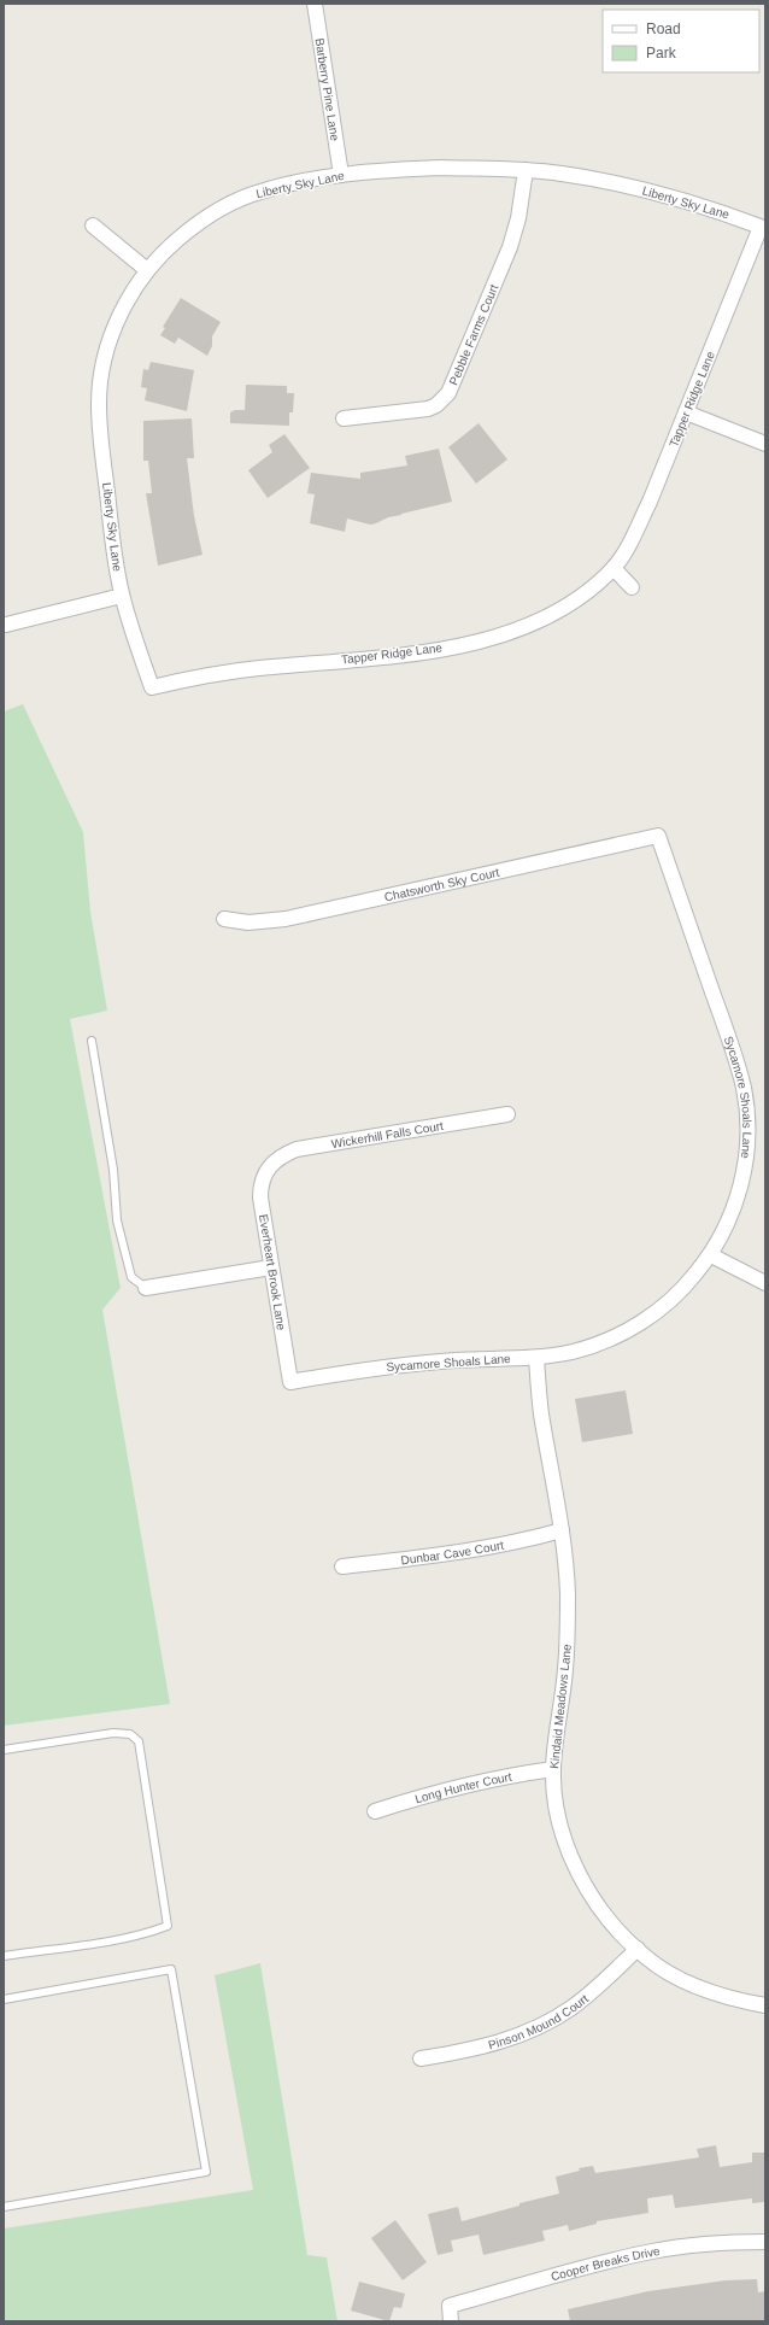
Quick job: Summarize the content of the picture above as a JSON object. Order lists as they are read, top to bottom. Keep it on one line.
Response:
{"streets":{"street":["Barberry Pine Lane","Liberty Sky Lane","Pebble Farms Court","Tapper Ridge Lane","Chatsworth Sky Court","Sycamore Shoals Lane","Wickerhill Falls Court","Everheart Brook Lane","Dunbar Cave Court","Kindaid Meadows Lane","Long Hunter Court","Pinson Mound Court","Cooper Breaks Drive"]},"crossings":[["Barberry Pine Lane","Liberty Sky Lane"],["Liberty Sky Lane","Pebble Farms Court"],["Liberty Sky Lane","Tapper Ridge Lane"],["Chatsworth Sky Court","Sycamore Shoals Lane"],["Sycamore Shoals Lane","Everheart Brook Lane"],["Sycamore Shoals Lane","Kindaid Meadows Lane"],["Wickerhill Falls Court","Everheart Brook Lane"],["Dunbar Cave Court","Kindaid Meadows Lane"],["Kindaid Meadows Lane","Long Hunter Court"],["Kindaid Meadows Lane","Pinson Mound Court"]],"legend":["Road","Park"]}
